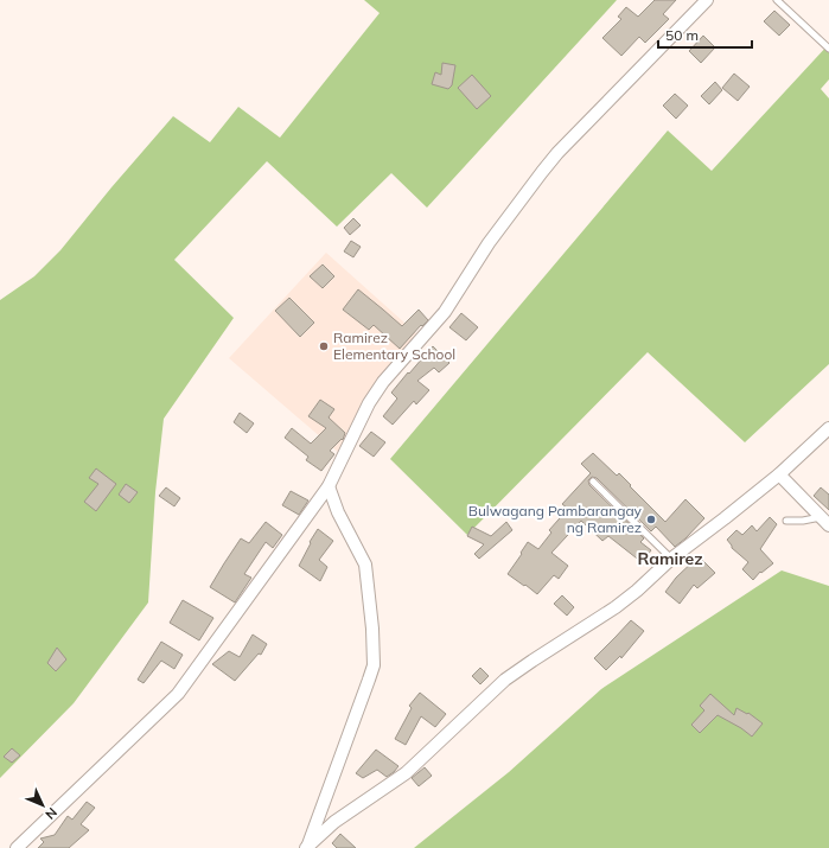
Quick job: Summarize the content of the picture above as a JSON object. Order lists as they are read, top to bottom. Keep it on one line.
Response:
{"districts":["Ramirez"],"places":["Ramirez Elementary School","Bulwagang Pambarangay ng Ramirez"],"scale_bar":"50 m","north":"bottom right"}
